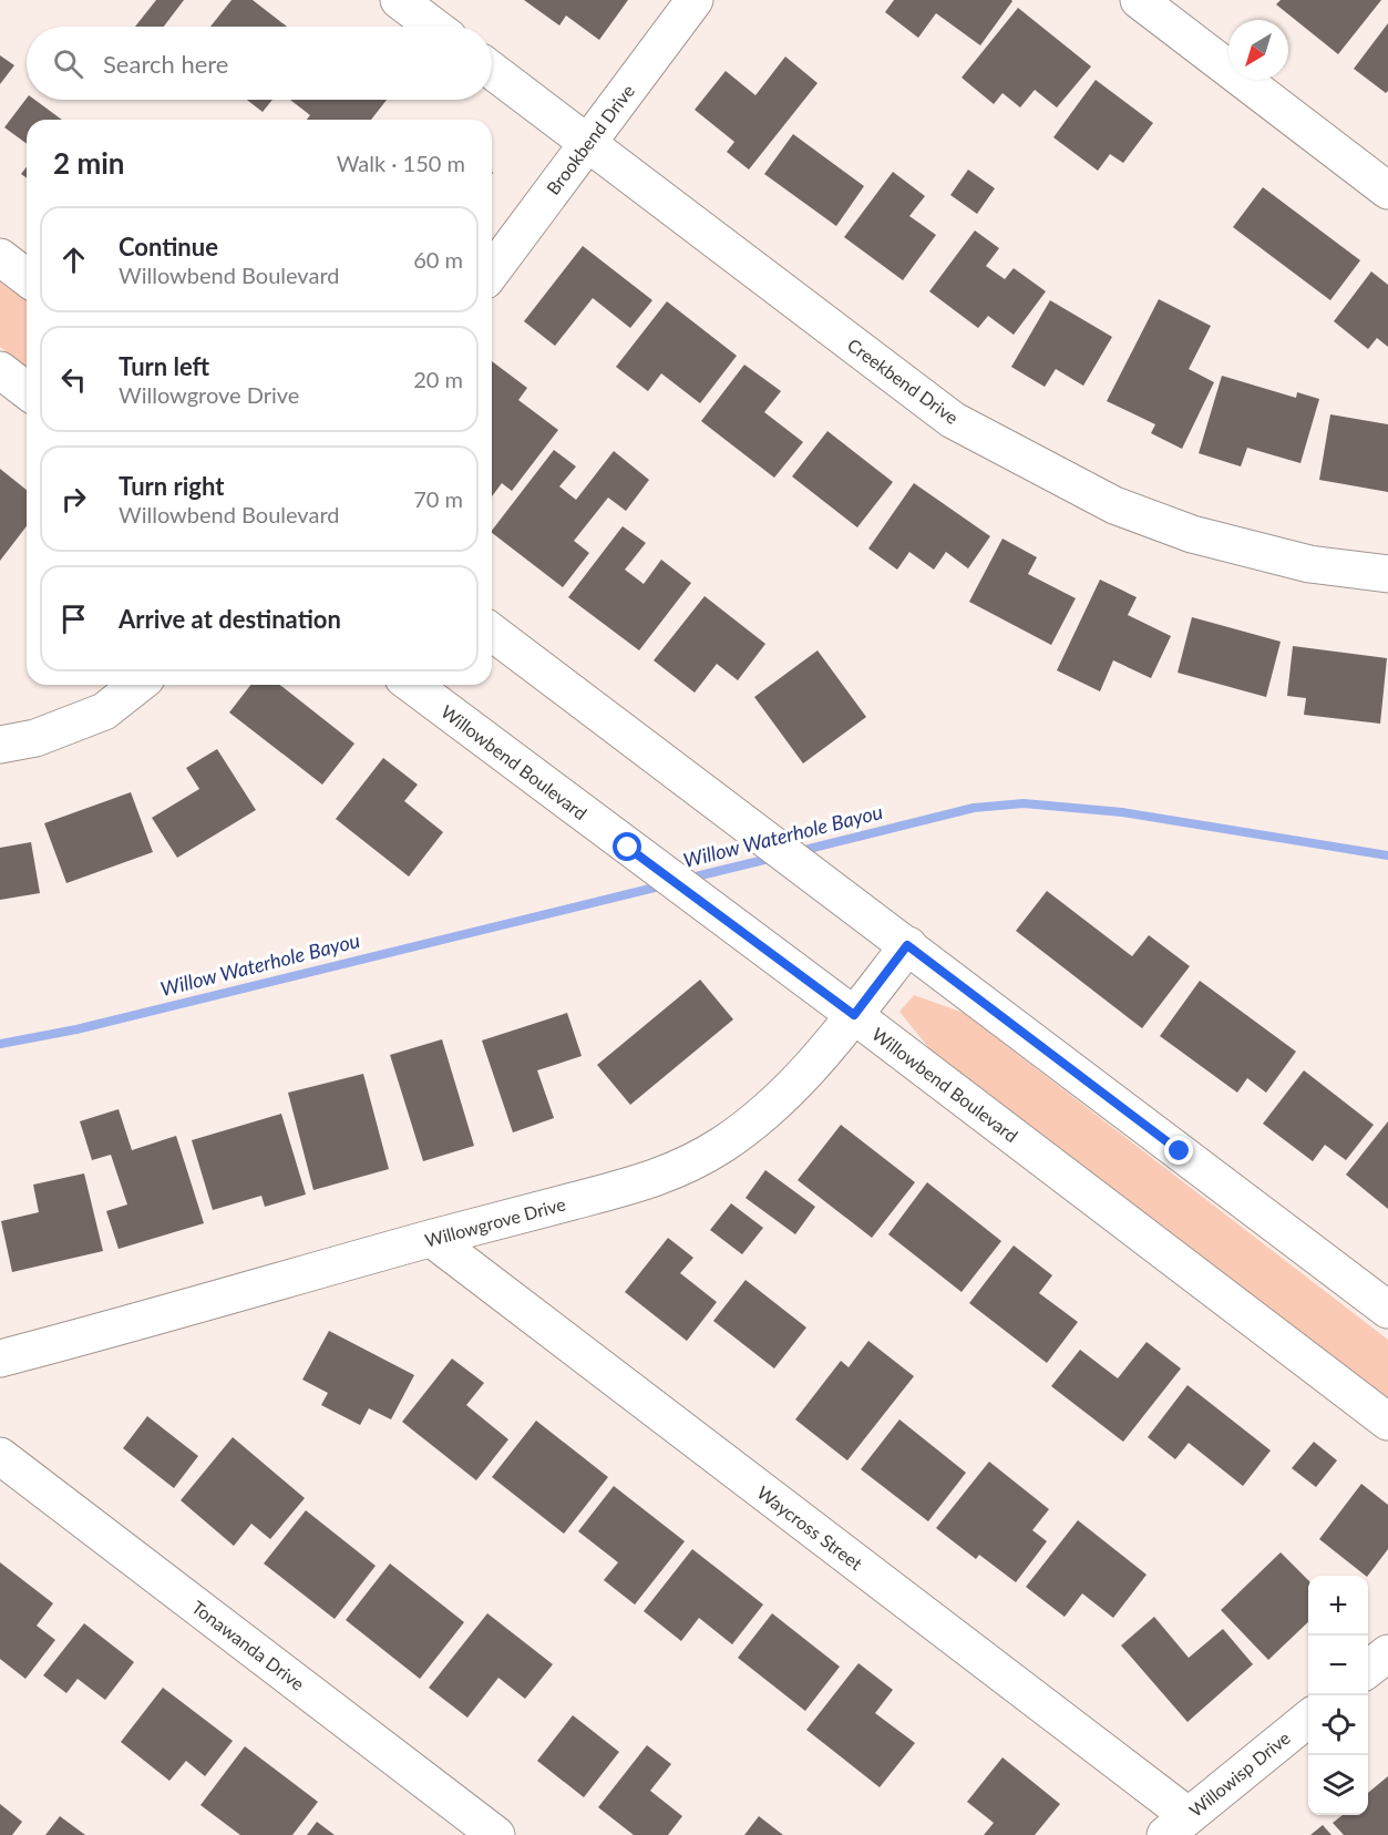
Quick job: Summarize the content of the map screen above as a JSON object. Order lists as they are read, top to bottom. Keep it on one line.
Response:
{"streets":{"street":["Brookbend Drive","Creekbend Drive","Willowbend Boulevard","Willowgrove Drive","Waycross Street","Tonawanda Drive","Willowisp Drive"]},"crossings":[["Brookbend Drive","Creekbend Drive"],["Willowbend Boulevard","Willowgrove Drive"],["Willowgrove Drive","Waycross Street"],["Waycross Street","Willowisp Drive"]],"water":["Willow Waterhole Bayou"],"north":"bottom left","page":{"search":"Search here","heading":["2 min","Walk · 150 m"],"list":[["Continue","Willowbend Boulevard","60 m"],["Turn left","Willowgrove Drive","20 m"],["Turn right","Willowbend Boulevard","70 m"],"Arrive at destination"],"map_buttons":["+","−"]}}
